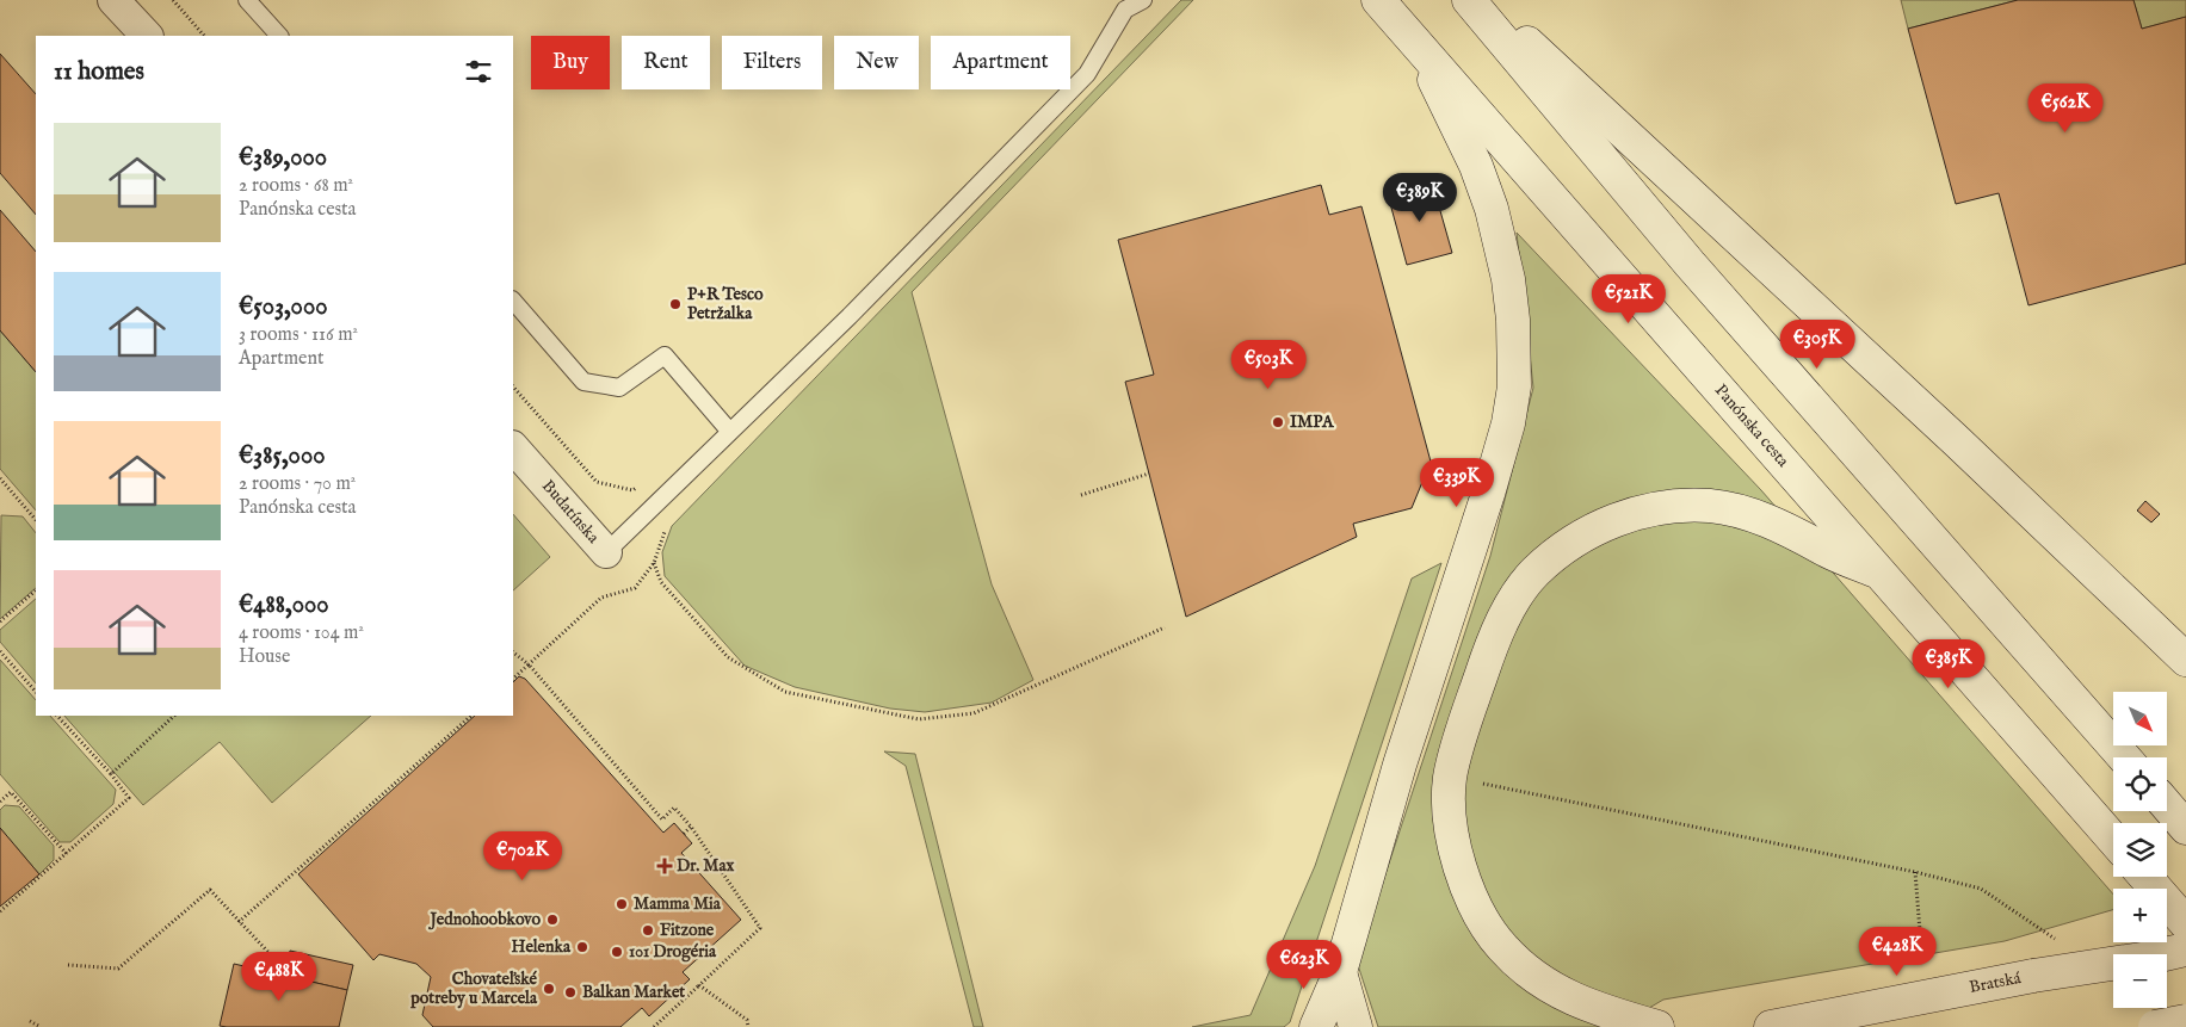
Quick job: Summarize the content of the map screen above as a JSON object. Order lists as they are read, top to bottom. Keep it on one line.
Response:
{"streets":{"main road":["Panónska cesta","Bratská"],"street":["Budatínska"]},"places":{"other":["P+R Tesco Petržalka","IMPA","Mamma Mia","Jednohoobkovo","Fitzone","Helenka","101 Drogéria","Chovateľské potreby u Marcela","Balkan Market"],"health":["Dr. Max"]},"north":"bottom right","page":{"chip":["Buy","Rent","Filters","New","Apartment"],"heading":"11 homes","price":["€562K","€389K","€521K","€305K","€503K","€339K","€385K","€702K","€428K","€623K","€488K"],"list":[{"name":"€389,000","note":"2 rooms · 68 m² · Panónska cesta"},{"name":"€503,000","note":"3 rooms · 116 m² · Apartment"},{"name":"€385,000","note":"2 rooms · 70 m² · Panónska cesta"},{"name":"€488,000","note":"4 rooms · 104 m² · House"}],"map_buttons":["+","−"]}}
